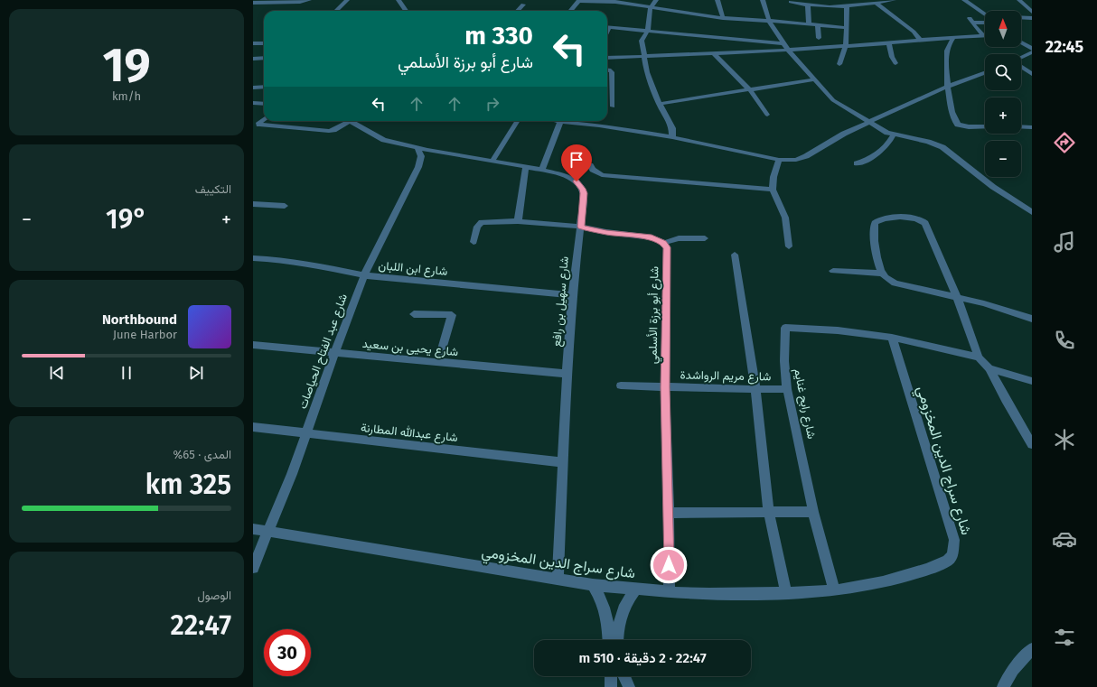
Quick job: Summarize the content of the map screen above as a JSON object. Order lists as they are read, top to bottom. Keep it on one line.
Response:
{"streets":{"street":["شارع ابن اللبان","شارع سهيل بن رافع","شارع أبو برزة الأسلمي","شارع يحيى بن سعيد","شارع عبد الفتاح الحياصات","شارع مريم الرواشدة","شارع رابح غنايم","شارع عبدالله المطارنة","شارع سراج الدين المخزومي"]},"crossings":[["شارع ابن اللبان","شارع سهيل بن رافع"],["شارع ابن اللبان","شارع عبد الفتاح الحياصات"],["شارع سهيل بن رافع","شارع يحيى بن سعيد"],["شارع سهيل بن رافع","شارع عبدالله المطارنة"],["شارع سهيل بن رافع","شارع سراج الدين المخزومي"],["شارع أبو برزة الأسلمي","شارع مريم الرواشدة"],["شارع أبو برزة الأسلمي","شارع سراج الدين المخزومي"],["شارع يحيى بن سعيد","شارع عبد الفتاح الحياصات"],["شارع عبد الفتاح الحياصات","شارع عبدالله المطارنة"],["شارع عبد الفتاح الحياصات","شارع سراج الدين المخزومي"],["شارع مريم الرواشدة","شارع رابح غنايم"],["شارع رابح غنايم","شارع سراج الدين المخزومي"]],"north":"top","page":{"tabs":"22:45","tile":[["19","km/h"],"التكييف",["المدى · 65%","325 km"],["الوصول","22:47"]],"map_buttons":["+","−"],"turn":["330 m","شارع أبو برزة الأسلمي"],"heat":["−","19°","+"],"song":["Northbound","June Harbor"],"limit":"30","trip":"22:47 · 2 دقيقة · 510 m"}}
